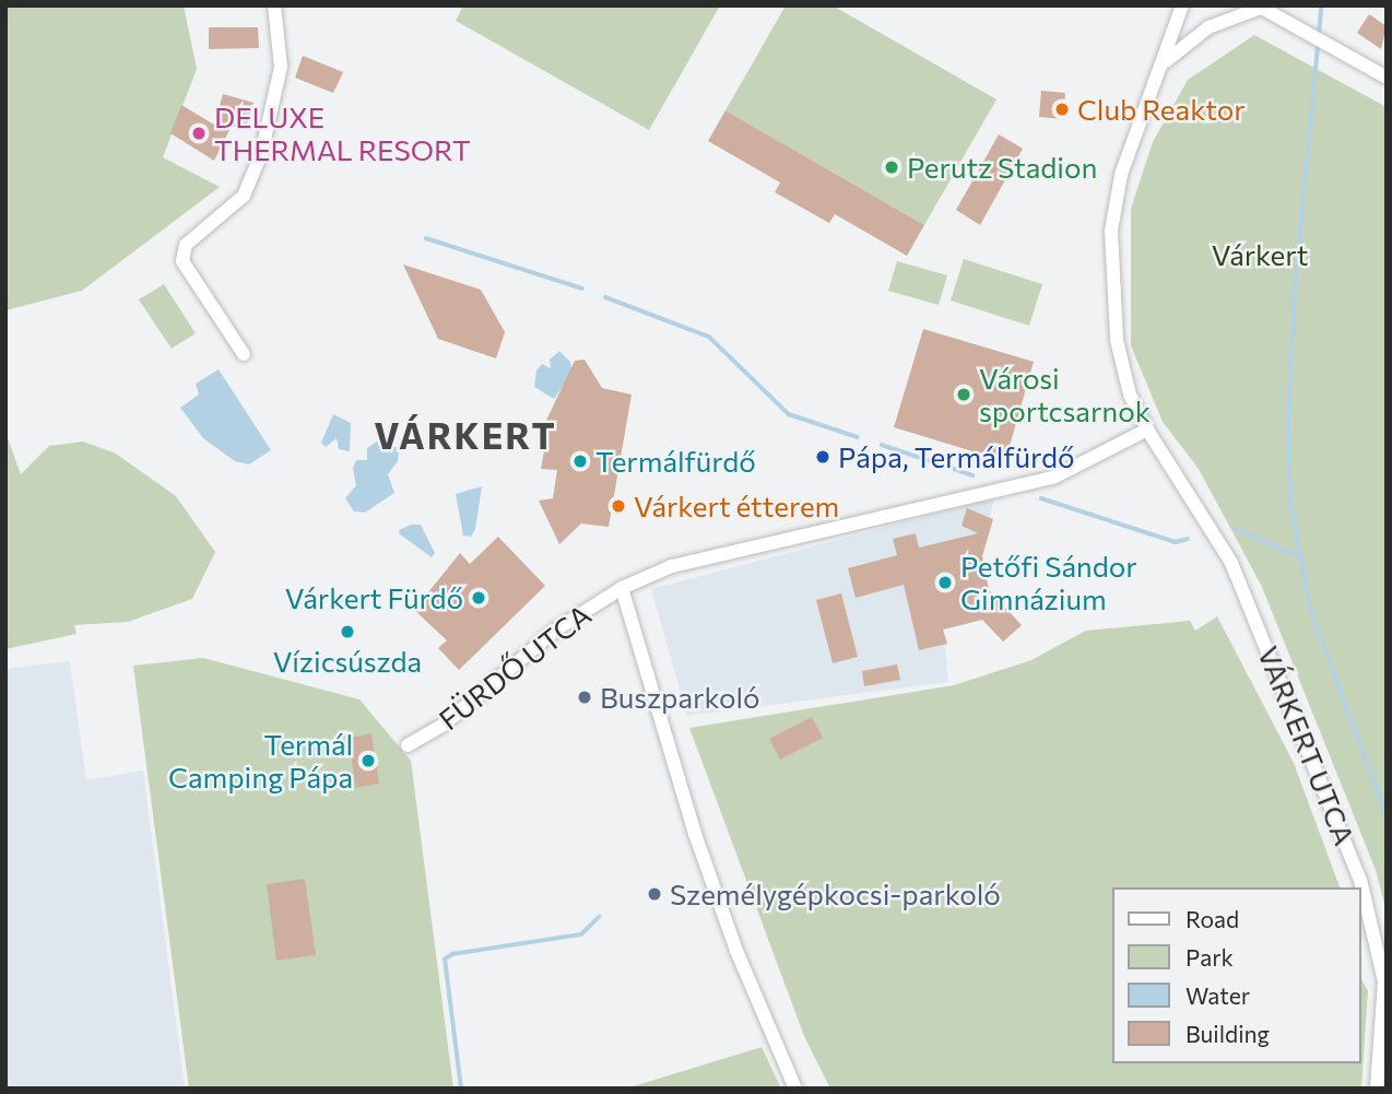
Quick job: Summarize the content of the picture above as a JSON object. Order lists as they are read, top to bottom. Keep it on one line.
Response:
{"streets":{"street":["FÜRDŐ UTCA","VÁRKERT UTCA"]},"districts":["VÁRKERT"],"parks":["Várkert"],"places":["Club Reaktor","DELUXE THERMAL RESORT","Perutz Stadion","Városi sportcsarnok","Pápa, Termálfürdő","Termálfürdő","Várkert étterem","Petőfi Sándor Gimnázium","Várkert Fürdő","Vízicsúszda","Buszparkoló","Termál Camping Pápa","Személygépkocsi-parkoló"],"legend":["Road","Park","Water","Building"]}
